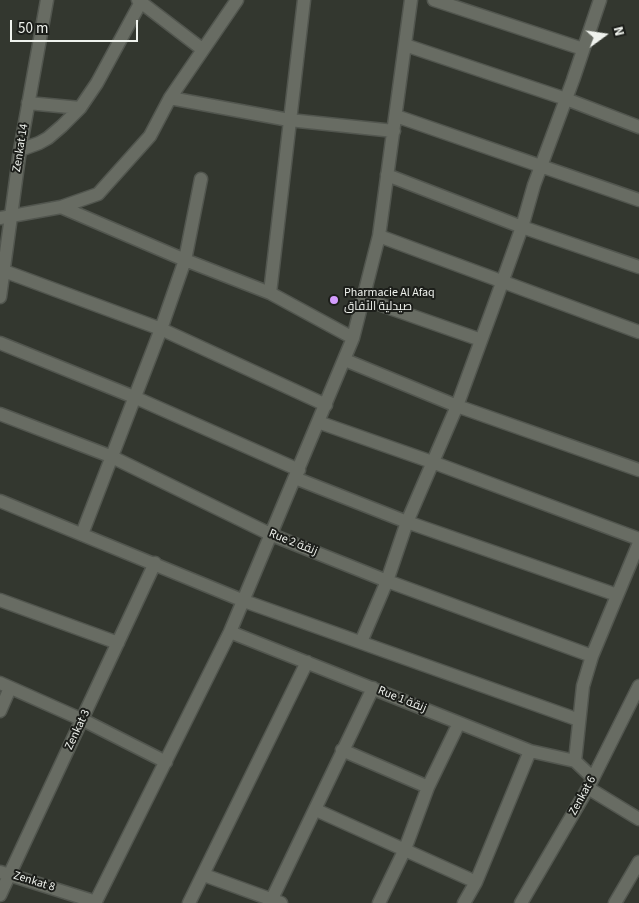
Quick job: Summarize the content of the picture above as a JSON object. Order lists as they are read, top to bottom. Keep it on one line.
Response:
{"streets":{"street":["Zenkat 14","Rue 2 زنقة","Rue 1 زنقة","Zenkat 3","Zenkat 6","Zenkat 8"]},"crossings":[["Zenkat 3","Zenkat 8"]],"places":["Pharmacie Al Afaq صيدلية الاًفاق"],"scale_bar":"50 m","north":"right"}
